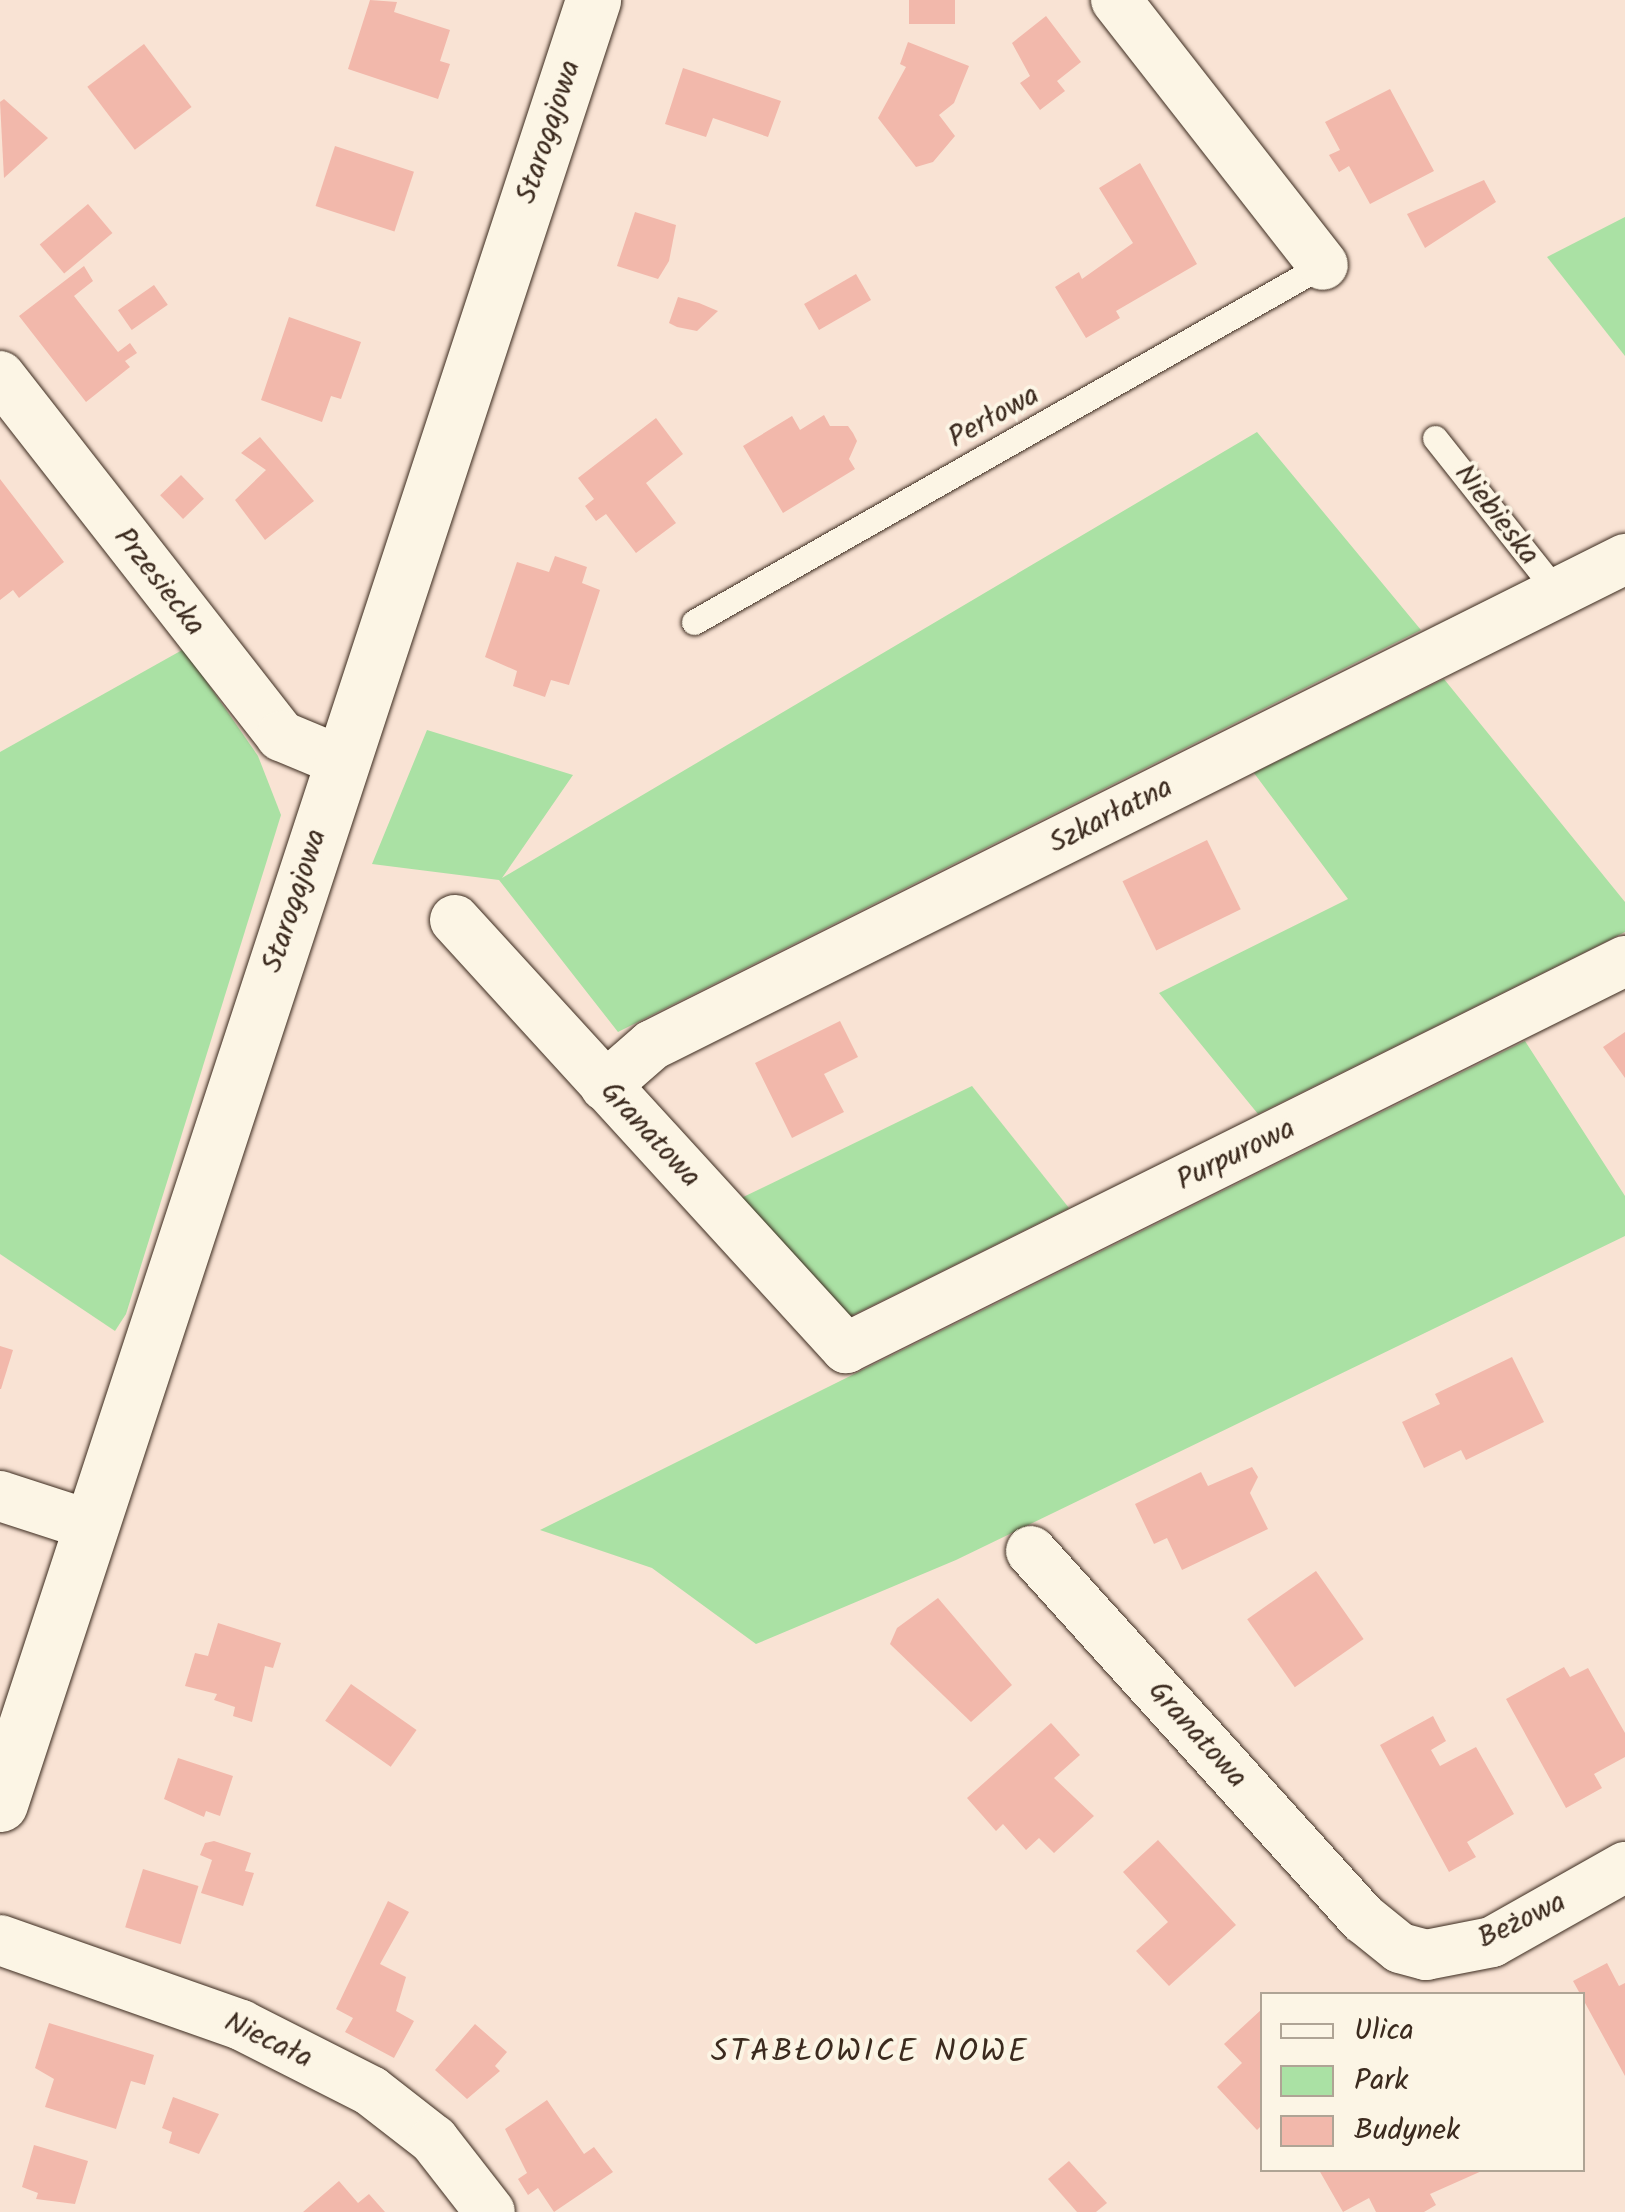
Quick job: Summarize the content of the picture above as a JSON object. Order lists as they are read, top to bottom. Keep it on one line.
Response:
{"streets":{"street":["Starogajowa","Przesiecka","Szkarłatna","Granatowa","Purpurowa","Beżowa","Niecała"],"lane":["Perłowa","Niebieska"]},"crossings":[["Starogajowa","Przesiecka"],["Niebieska","Szkarłatna"],["Szkarłatna","Granatowa"],["Granatowa","Purpurowa"],["Granatowa","Beżowa"]],"districts":["STABŁOWICE NOWE"],"legend":["Ulica","Park","Budynek"]}
